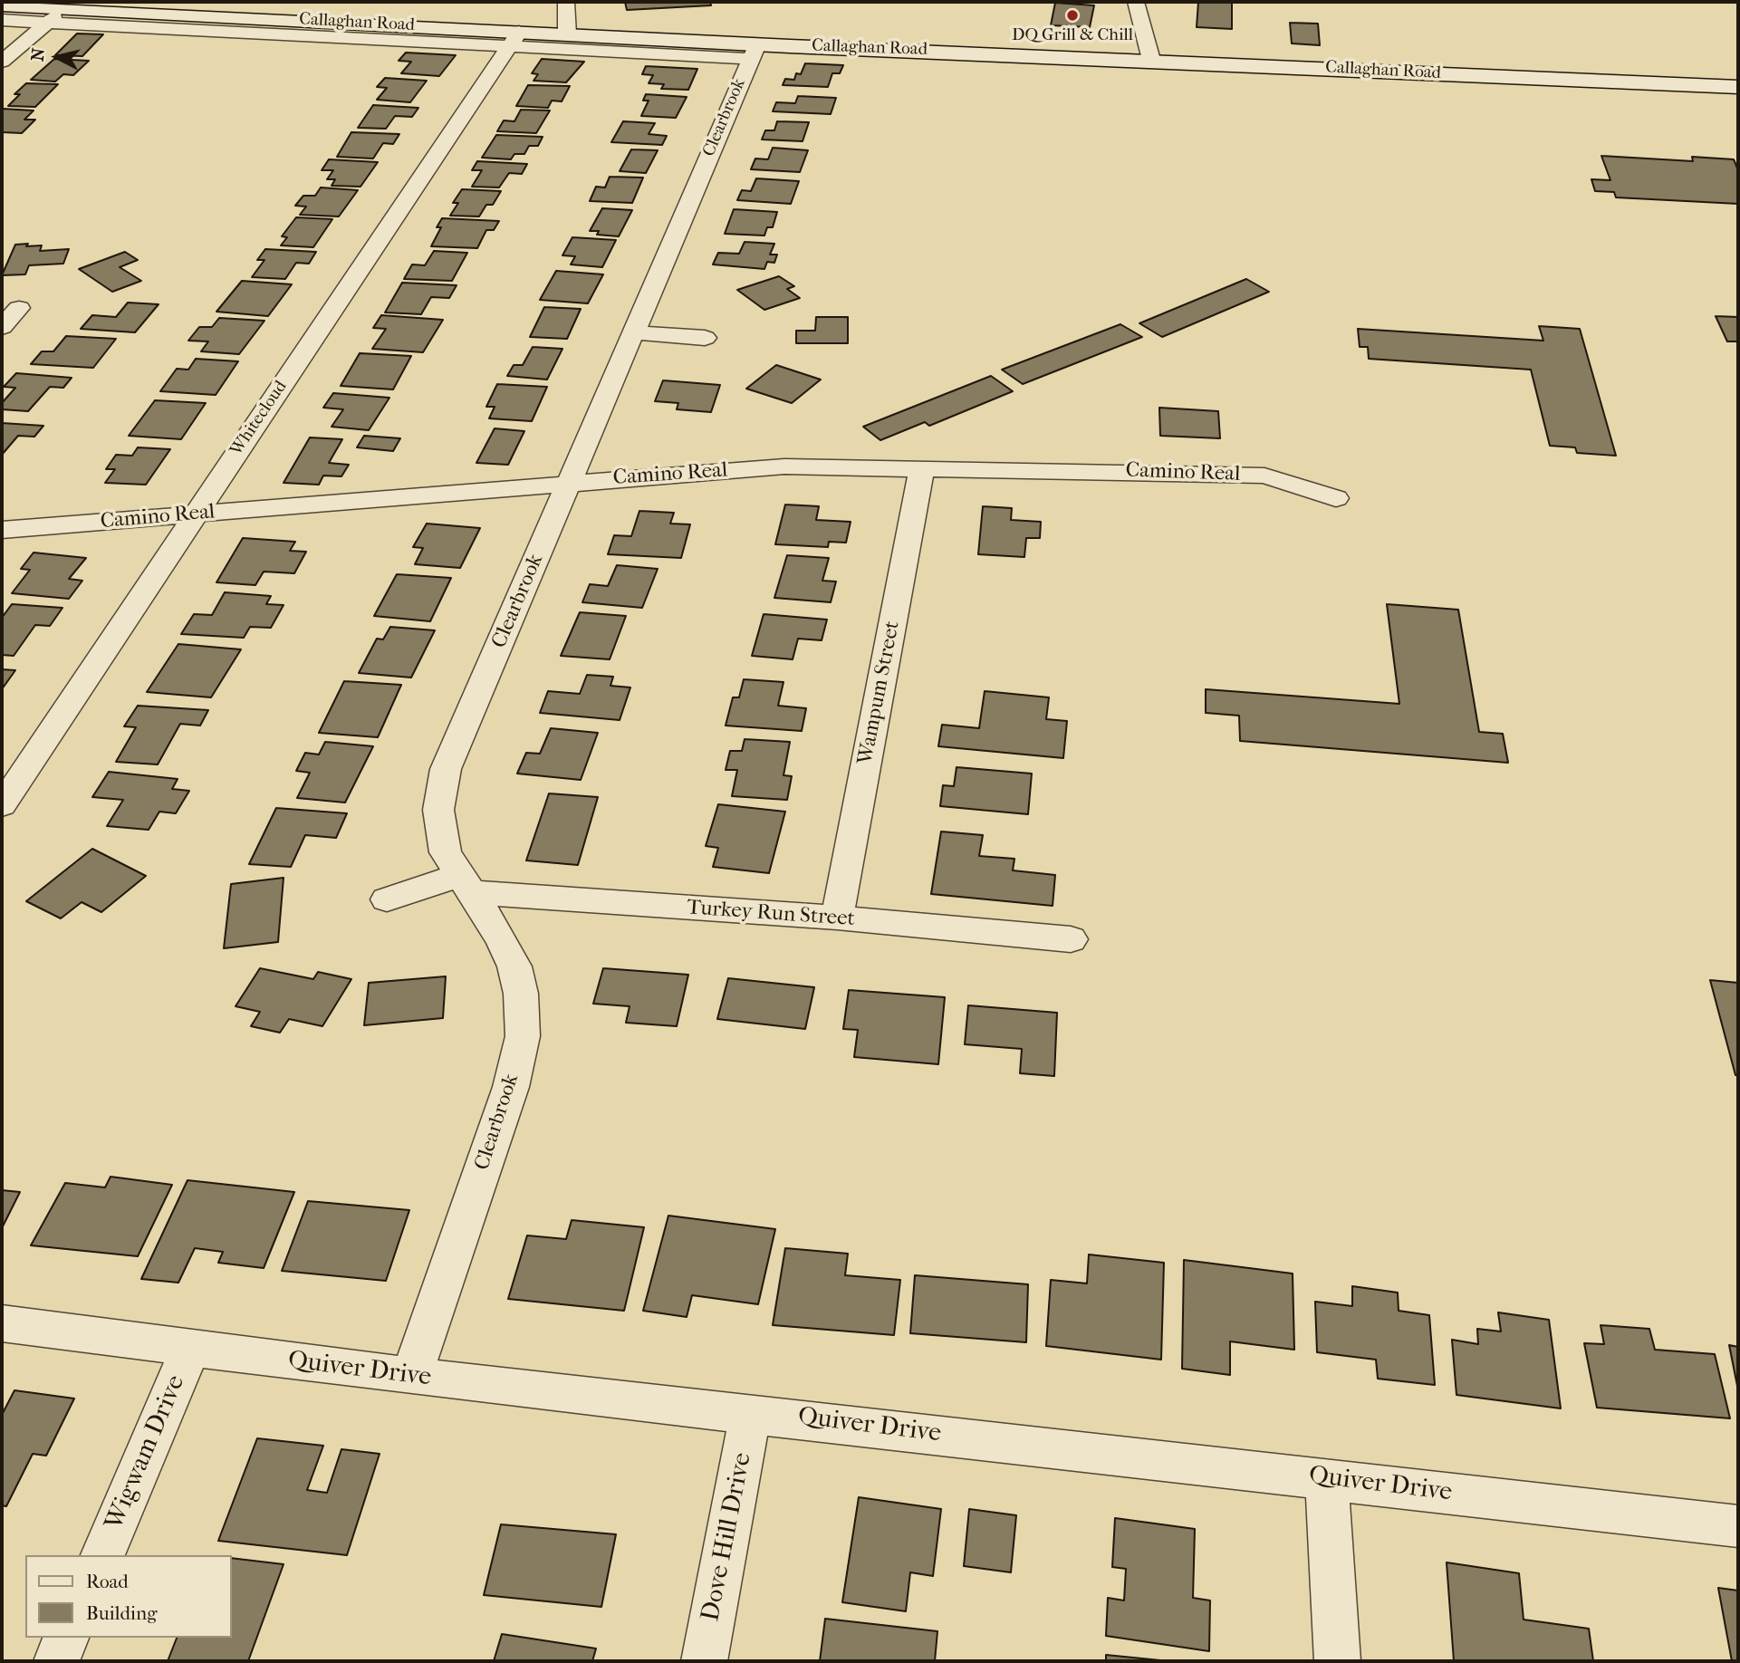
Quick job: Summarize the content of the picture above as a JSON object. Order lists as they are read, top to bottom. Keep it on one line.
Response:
{"streets":{"main road":["Callaghan Road"],"street":["Clearbrook","Whitecloud","Camino Real","Wampum Street","Turkey Run Street","Quiver Drive","Wigwam Drive","Dove Hill Drive"]},"crossings":[["Callaghan Road","Clearbrook"],["Callaghan Road","Whitecloud"],["Clearbrook","Camino Real"],["Clearbrook","Turkey Run Street"],["Clearbrook","Quiver Drive"],["Whitecloud","Camino Real"],["Camino Real","Wampum Street"],["Wampum Street","Turkey Run Street"],["Quiver Drive","Wigwam Drive"],["Quiver Drive","Dove Hill Drive"]],"places":["DQ Grill & Chill"],"legend":["Road","Building"],"north":"left"}
